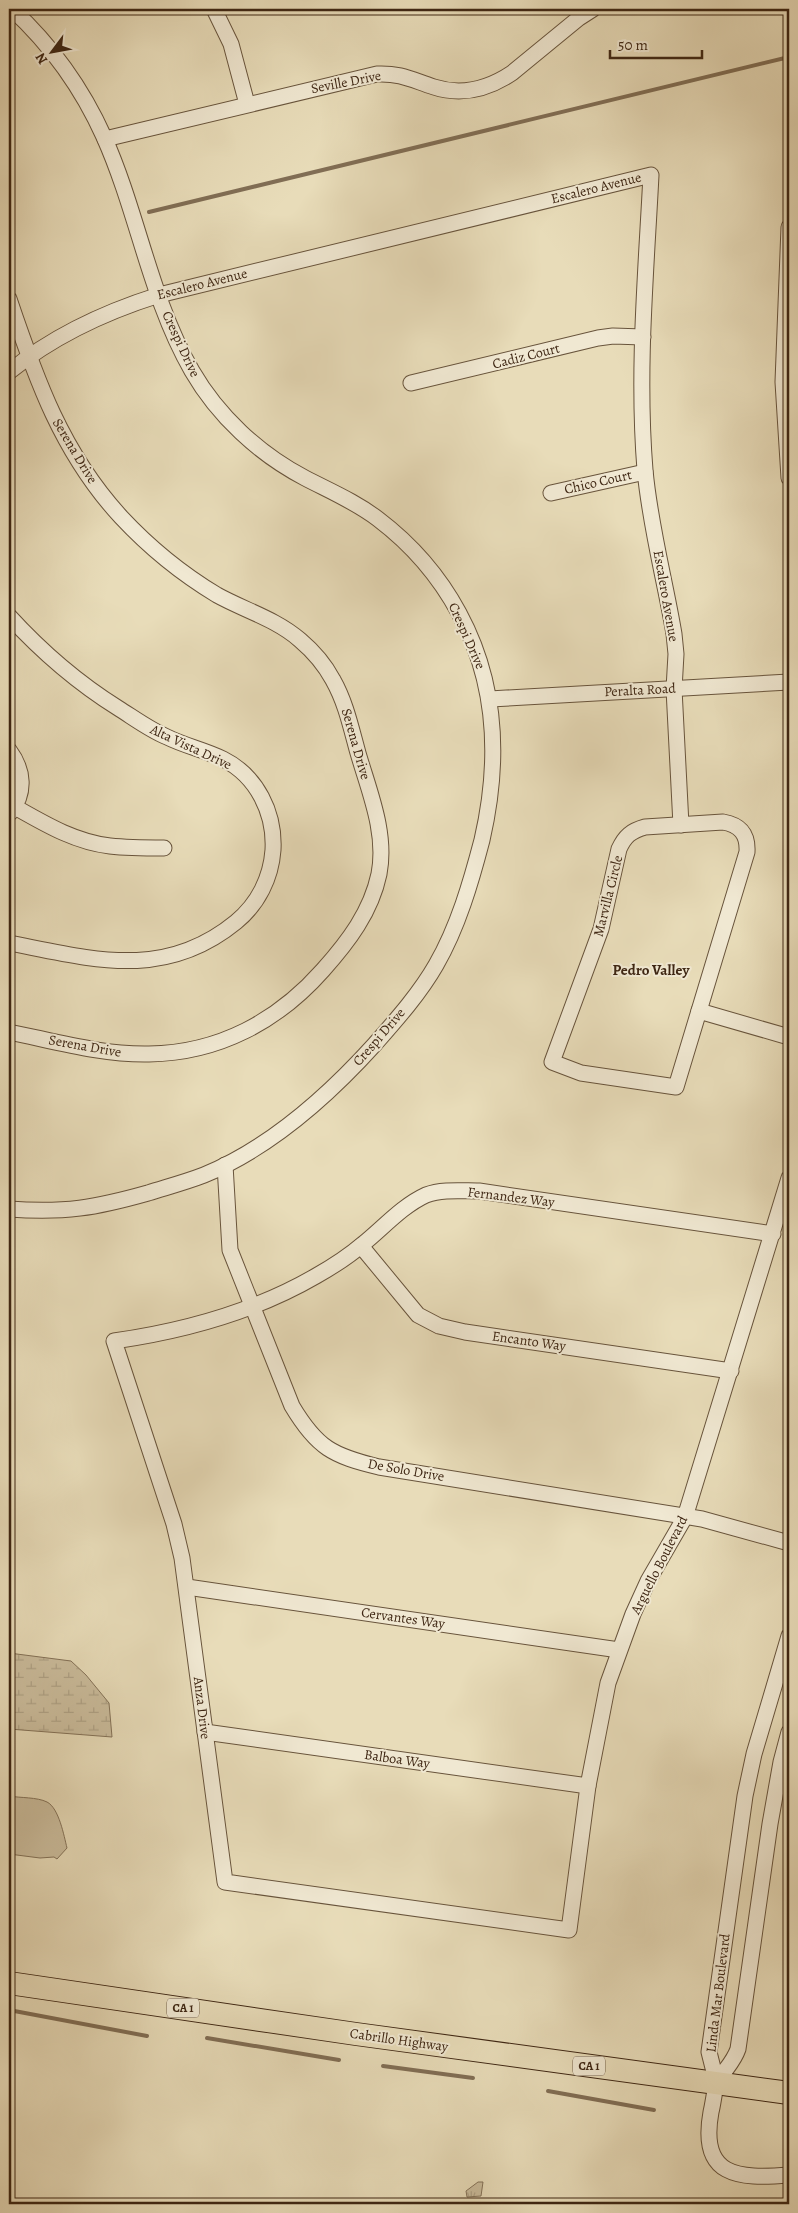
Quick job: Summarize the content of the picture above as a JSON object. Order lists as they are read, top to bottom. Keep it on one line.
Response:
{"streets":{"highway":["CA 1","Cabrillo Highway"],"street":["Seville Drive","Escalero Avenue","Crespi Drive","Cadiz Court","Serena Drive","Chico Court","Peralta Road","Alta Vista Drive","Marvilla Circle","Fernandez Way","Encanto Way","De Solo Drive","Arguello Boulevard","Cervantes Way","Anza Drive","Balboa Way","Linda Mar Boulevard"]},"crossings":[["Seville Drive","Crespi Drive"],["Escalero Avenue","Crespi Drive"],["Escalero Avenue","Cadiz Court"],["Escalero Avenue","Serena Drive"],["Escalero Avenue","Chico Court"],["Escalero Avenue","Peralta Road"],["Escalero Avenue","Marvilla Circle"],["Crespi Drive","Peralta Road"],["Crespi Drive","De Solo Drive"],["Fernandez Way","Encanto Way"],["Fernandez Way","De Solo Drive"],["Fernandez Way","Arguello Boulevard"],["Fernandez Way","Anza Drive"],["Encanto Way","Arguello Boulevard"],["De Solo Drive","Arguello Boulevard"],["De Solo Drive","Anza Drive"],["Arguello Boulevard","Cervantes Way"],["Arguello Boulevard","Anza Drive"],["Arguello Boulevard","Balboa Way"],["Cervantes Way","Anza Drive"],["Anza Drive","Balboa Way"],["Linda Mar Boulevard","Cabrillo Highway"]],"districts":["Pedro Valley"],"scale_bar":"50 m","north":"bottom left"}
